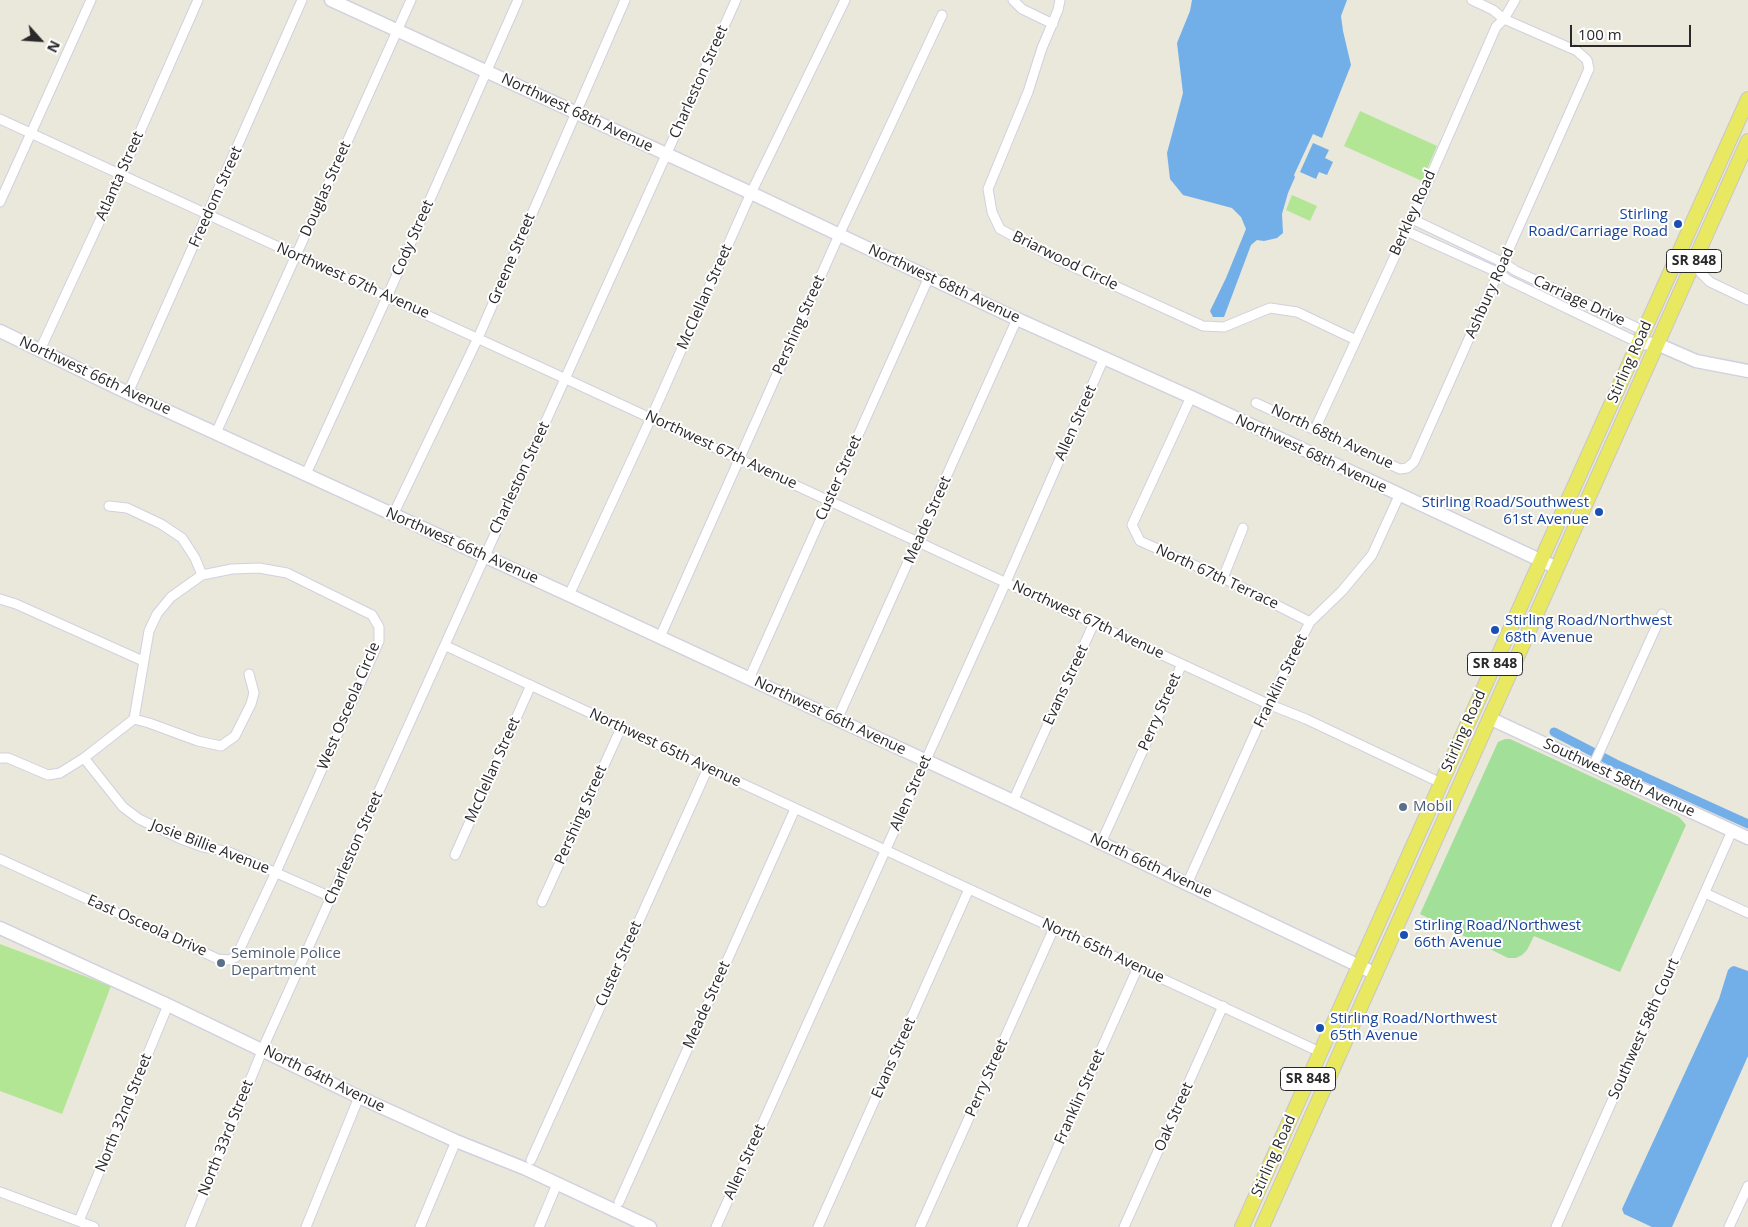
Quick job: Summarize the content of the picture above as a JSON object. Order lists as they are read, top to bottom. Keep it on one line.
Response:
{"streets":{"main road":["SR 848","Stirling Road"],"street":["Charleston Street","Northwest 68th Avenue","Atlanta Street","Douglas Street","Freedom Street","Berkley Road","Cody Street","Greene Street","Briarwood Circle","Northwest 67th Avenue","Ashbury Road","McClellan Street","Carriage Drive","Pershing Street","Northwest 66th Avenue","Allen Street","North 68th Avenue","Custer Street","Meade Street","North 67th Terrace","Franklin Street","Evans Street","West Osceola Circle","Perry Street","Northwest 65th Avenue","Southwest 58th Avenue","Josie Billie Avenue","North 66th Avenue","East Osceola Drive","North 65th Avenue","Southwest 58th Court","North 64th Avenue","North 32nd Street","Oak Street","North 33rd Street"]},"crossings":[["Charleston Street","Northwest 68th Avenue"],["Charleston Street","Northwest 67th Avenue"],["Charleston Street","Northwest 66th Avenue"],["Charleston Street","Northwest 65th Avenue"],["Charleston Street","Josie Billie Avenue"],["Charleston Street","North 64th Avenue"],["Charleston Street","North 33rd Street"],["Northwest 68th Avenue","Douglas Street"],["Northwest 68th Avenue","Cody Street"],["Northwest 68th Avenue","Greene Street"],["Northwest 68th Avenue","McClellan Street"],["Northwest 68th Avenue","Pershing Street"],["Northwest 68th Avenue","Stirling Road"],["Northwest 68th Avenue","Allen Street"],["Northwest 68th Avenue","Custer Street"],["Northwest 68th Avenue","Meade Street"],["Northwest 68th Avenue","North 67th Terrace"],["Northwest 68th Avenue","Franklin Street"],["Atlanta Street","Northwest 67th Avenue"],["Atlanta Street","Northwest 66th Avenue"],["Douglas Street","Northwest 67th Avenue"],["Douglas Street","Northwest 66th Avenue"],["Freedom Street","Northwest 67th Avenue"],["Freedom Street","Northwest 66th Avenue"],["Berkley Road","Briarwood Circle"],["Berkley Road","Ashbury Road"],["Berkley Road","Carriage Drive"],["Berkley Road","North 68th Avenue"],["Cody Street","Northwest 67th Avenue"],["Cody Street","Northwest 66th Avenue"],["Greene Street","Northwest 67th Avenue"],["Greene Street","Northwest 66th Avenue"],["Northwest 67th Avenue","McClellan Street"],["Northwest 67th Avenue","Pershing Street"],["Northwest 67th Avenue","Stirling Road"],["Northwest 67th Avenue","Allen Street"],["Northwest 67th Avenue","Custer Street"],["Northwest 67th Avenue","Meade Street"],["Northwest 67th Avenue","Franklin Street"],["Northwest 67th Avenue","Evans Street"],["Northwest 67th Avenue","Perry Street"],["Ashbury Road","Carriage Drive"],["Ashbury Road","North 68th Avenue"],["McClellan Street","Northwest 66th Avenue"],["McClellan Street","Northwest 65th Avenue"],["Carriage Drive","Stirling Road"],["Pershing Street","Northwest 66th Avenue"],["Pershing Street","Northwest 65th Avenue"],["Stirling Road","Southwest 58th Avenue"],["Stirling Road","North 66th Avenue"],["Stirling Road","North 65th Avenue"],["Northwest 66th Avenue","Allen Street"],["Northwest 66th Avenue","Custer Street"],["Northwest 66th Avenue","Meade Street"],["Northwest 66th Avenue","North 66th Avenue"],["Allen Street","Northwest 65th Avenue"],["Allen Street","North 66th Avenue"],["Allen Street","North 65th Avenue"],["Custer Street","Northwest 65th Avenue"],["Meade Street","Northwest 65th Avenue"],["North 67th Terrace","Franklin Street"],["Franklin Street","North 66th Avenue"],["Franklin Street","North 65th Avenue"],["Evans Street","North 66th Avenue"],["Evans Street","North 65th Avenue"],["West Osceola Circle","Josie Billie Avenue"],["West Osceola Circle","East Osceola Drive"],["Perry Street","North 66th Avenue"],["Perry Street","North 65th Avenue"],["Northwest 65th Avenue","North 65th Avenue"],["Southwest 58th Avenue","Southwest 58th Court"],["Josie Billie Avenue","East Osceola Drive"],["North 65th Avenue","Oak Street"],["North 64th Avenue","North 32nd Street"],["North 64th Avenue","North 33rd Street"]],"places":["Stirling Road/Carriage Road","Stirling Road/Southwest 61st Avenue","Stirling Road/Northwest 68th Avenue","Mobil","Stirling Road/Northwest 66th Avenue","Seminole Police Department","Stirling Road/Northwest 65th Avenue"],"scale_bar":"100 m","north":"bottom right"}
